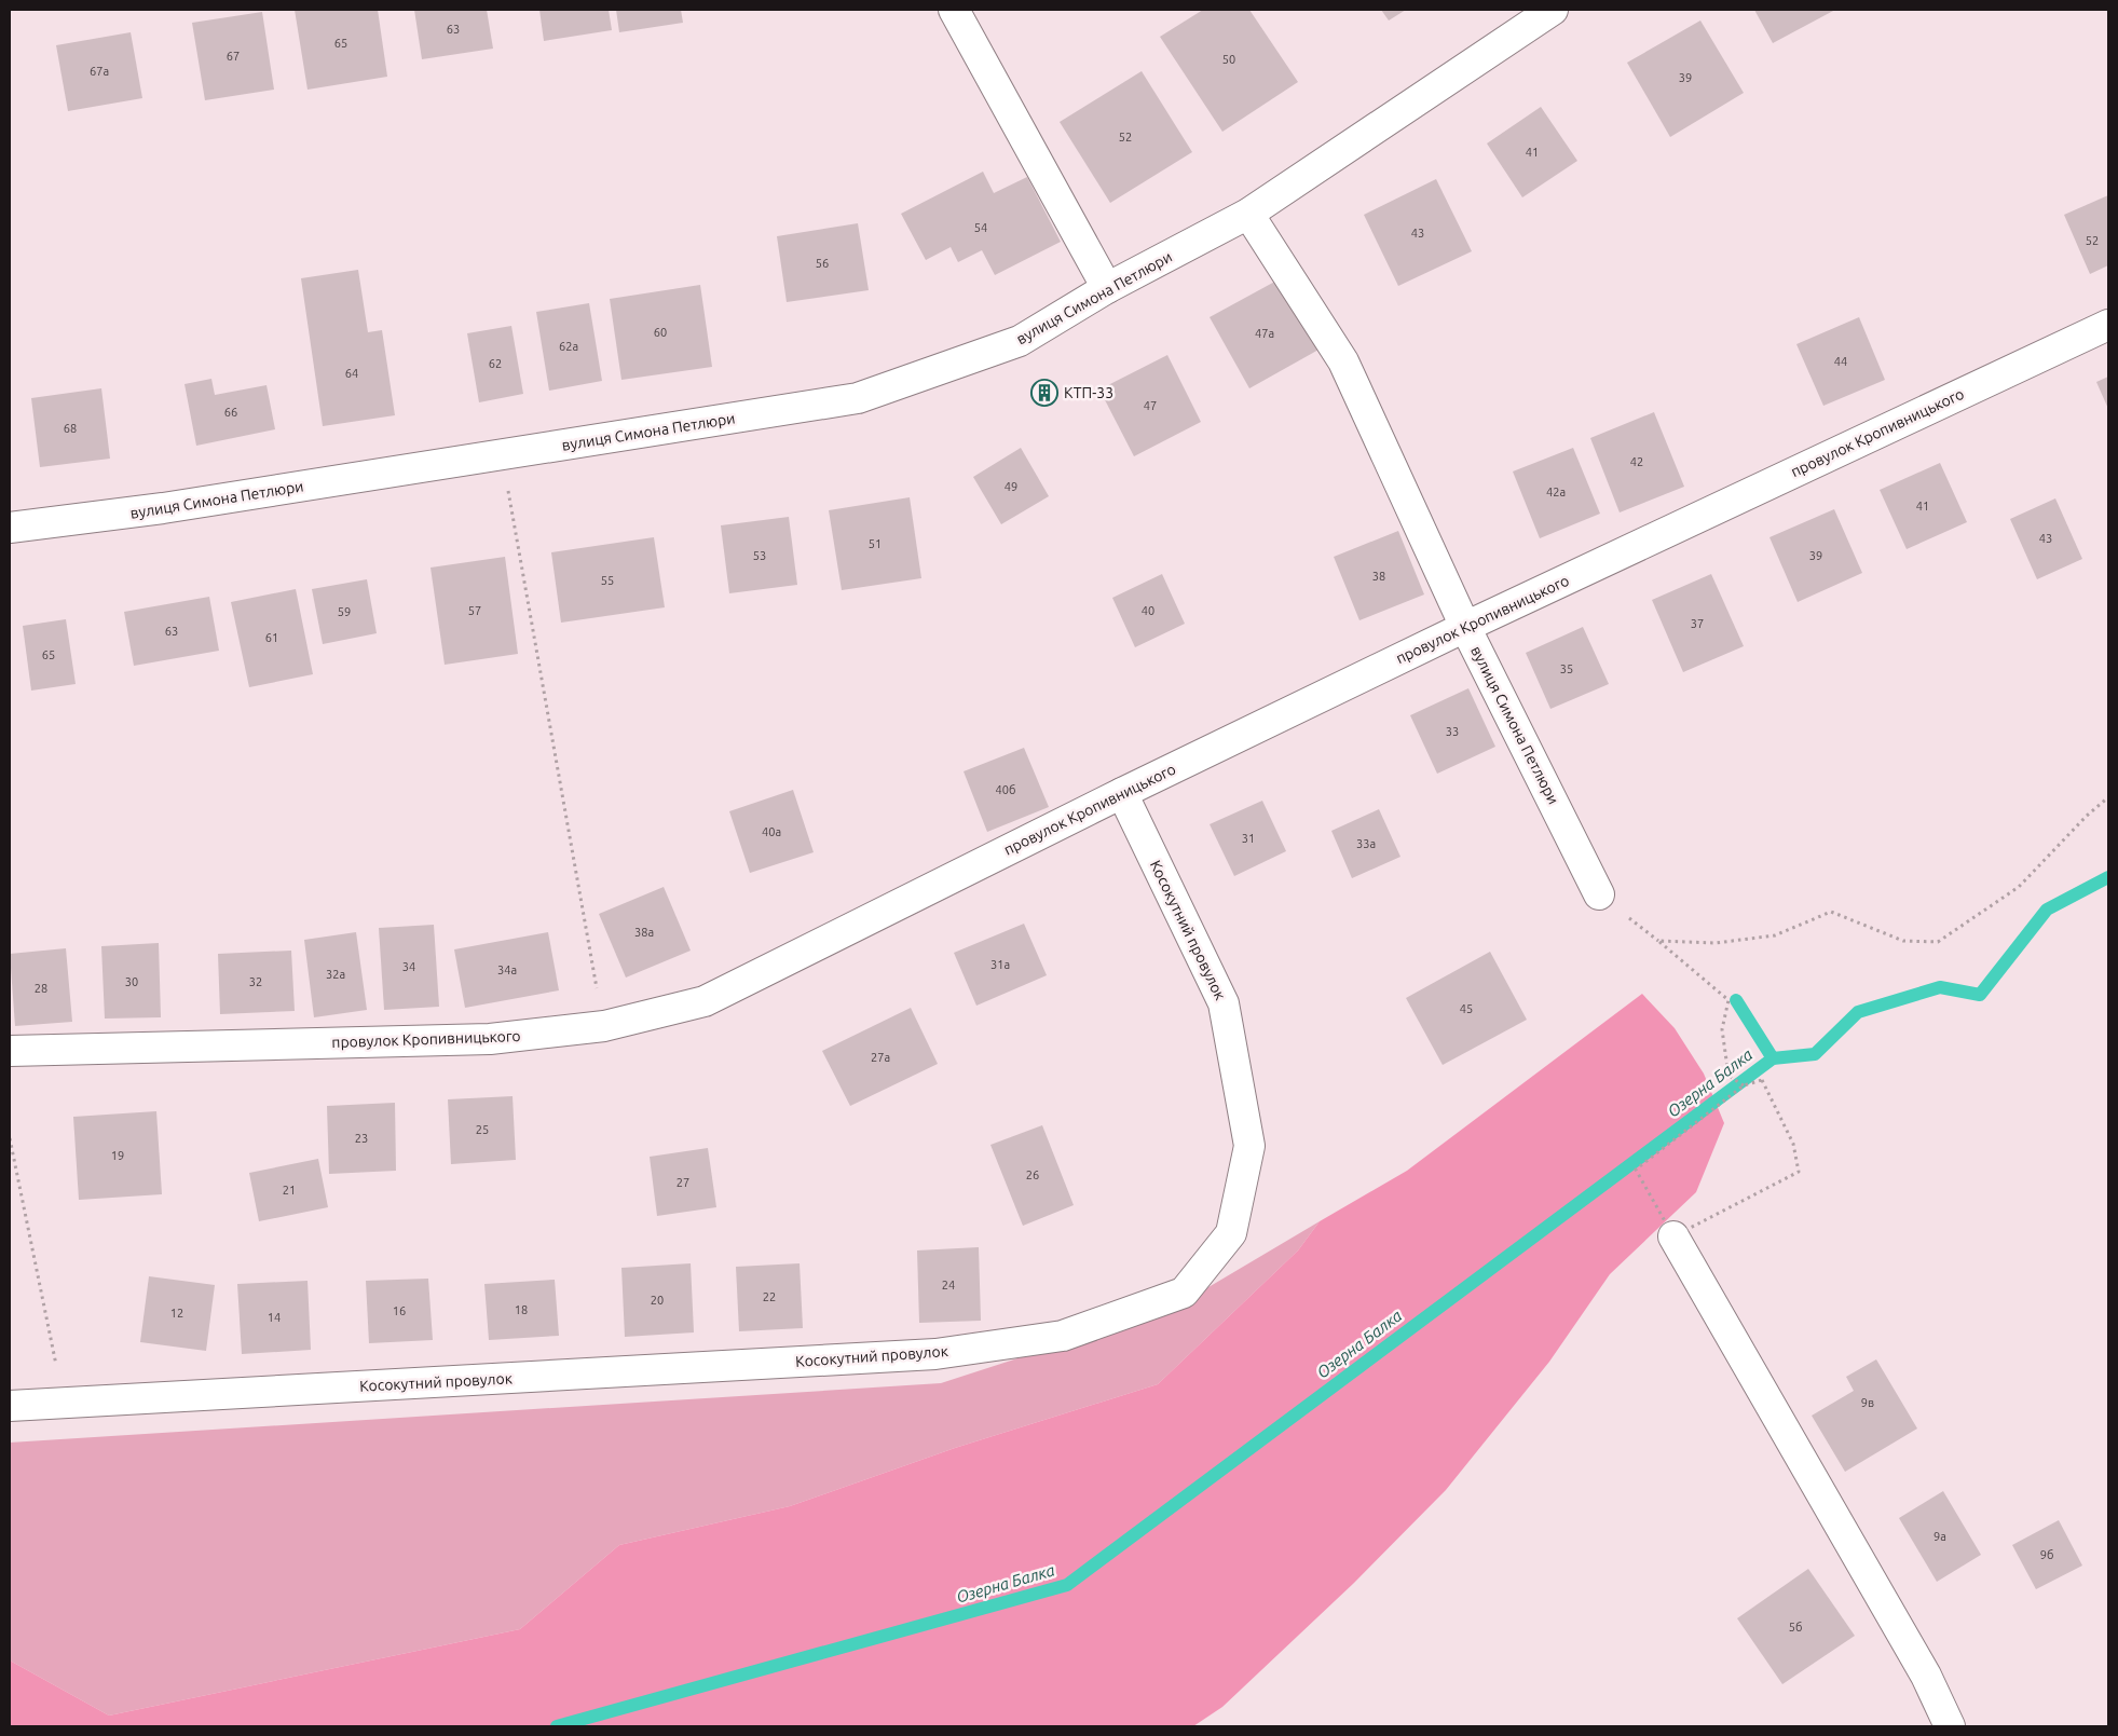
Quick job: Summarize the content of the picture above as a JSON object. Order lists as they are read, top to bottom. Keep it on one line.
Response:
{"streets":{"street":["вулиця Симона Петлюри","провулок Кропивницького","Косокутний провулок"]},"crossings":[["вулиця Симона Петлюри","провулок Кропивницького"],["провулок Кропивницького","Косокутний провулок"]],"water":["Озерна Балка"],"places":{"building":["КТП-33"]},"house_numbers":["63","65","67","50","67а","39","52","41","54","43","52","56","60","47а","62а","44","62","64","47","66","68","42","49","42а","41","43","51","53","39","38","55","57","40","59","37","63","61","65","35","33","40б","40а","31","33а","38а","31а","34","34а","32а","30","32","28","45","27а","25","23","19","26","27","21","24","22","20","18","16","12","14","9в","9а","9б","5б"]}
